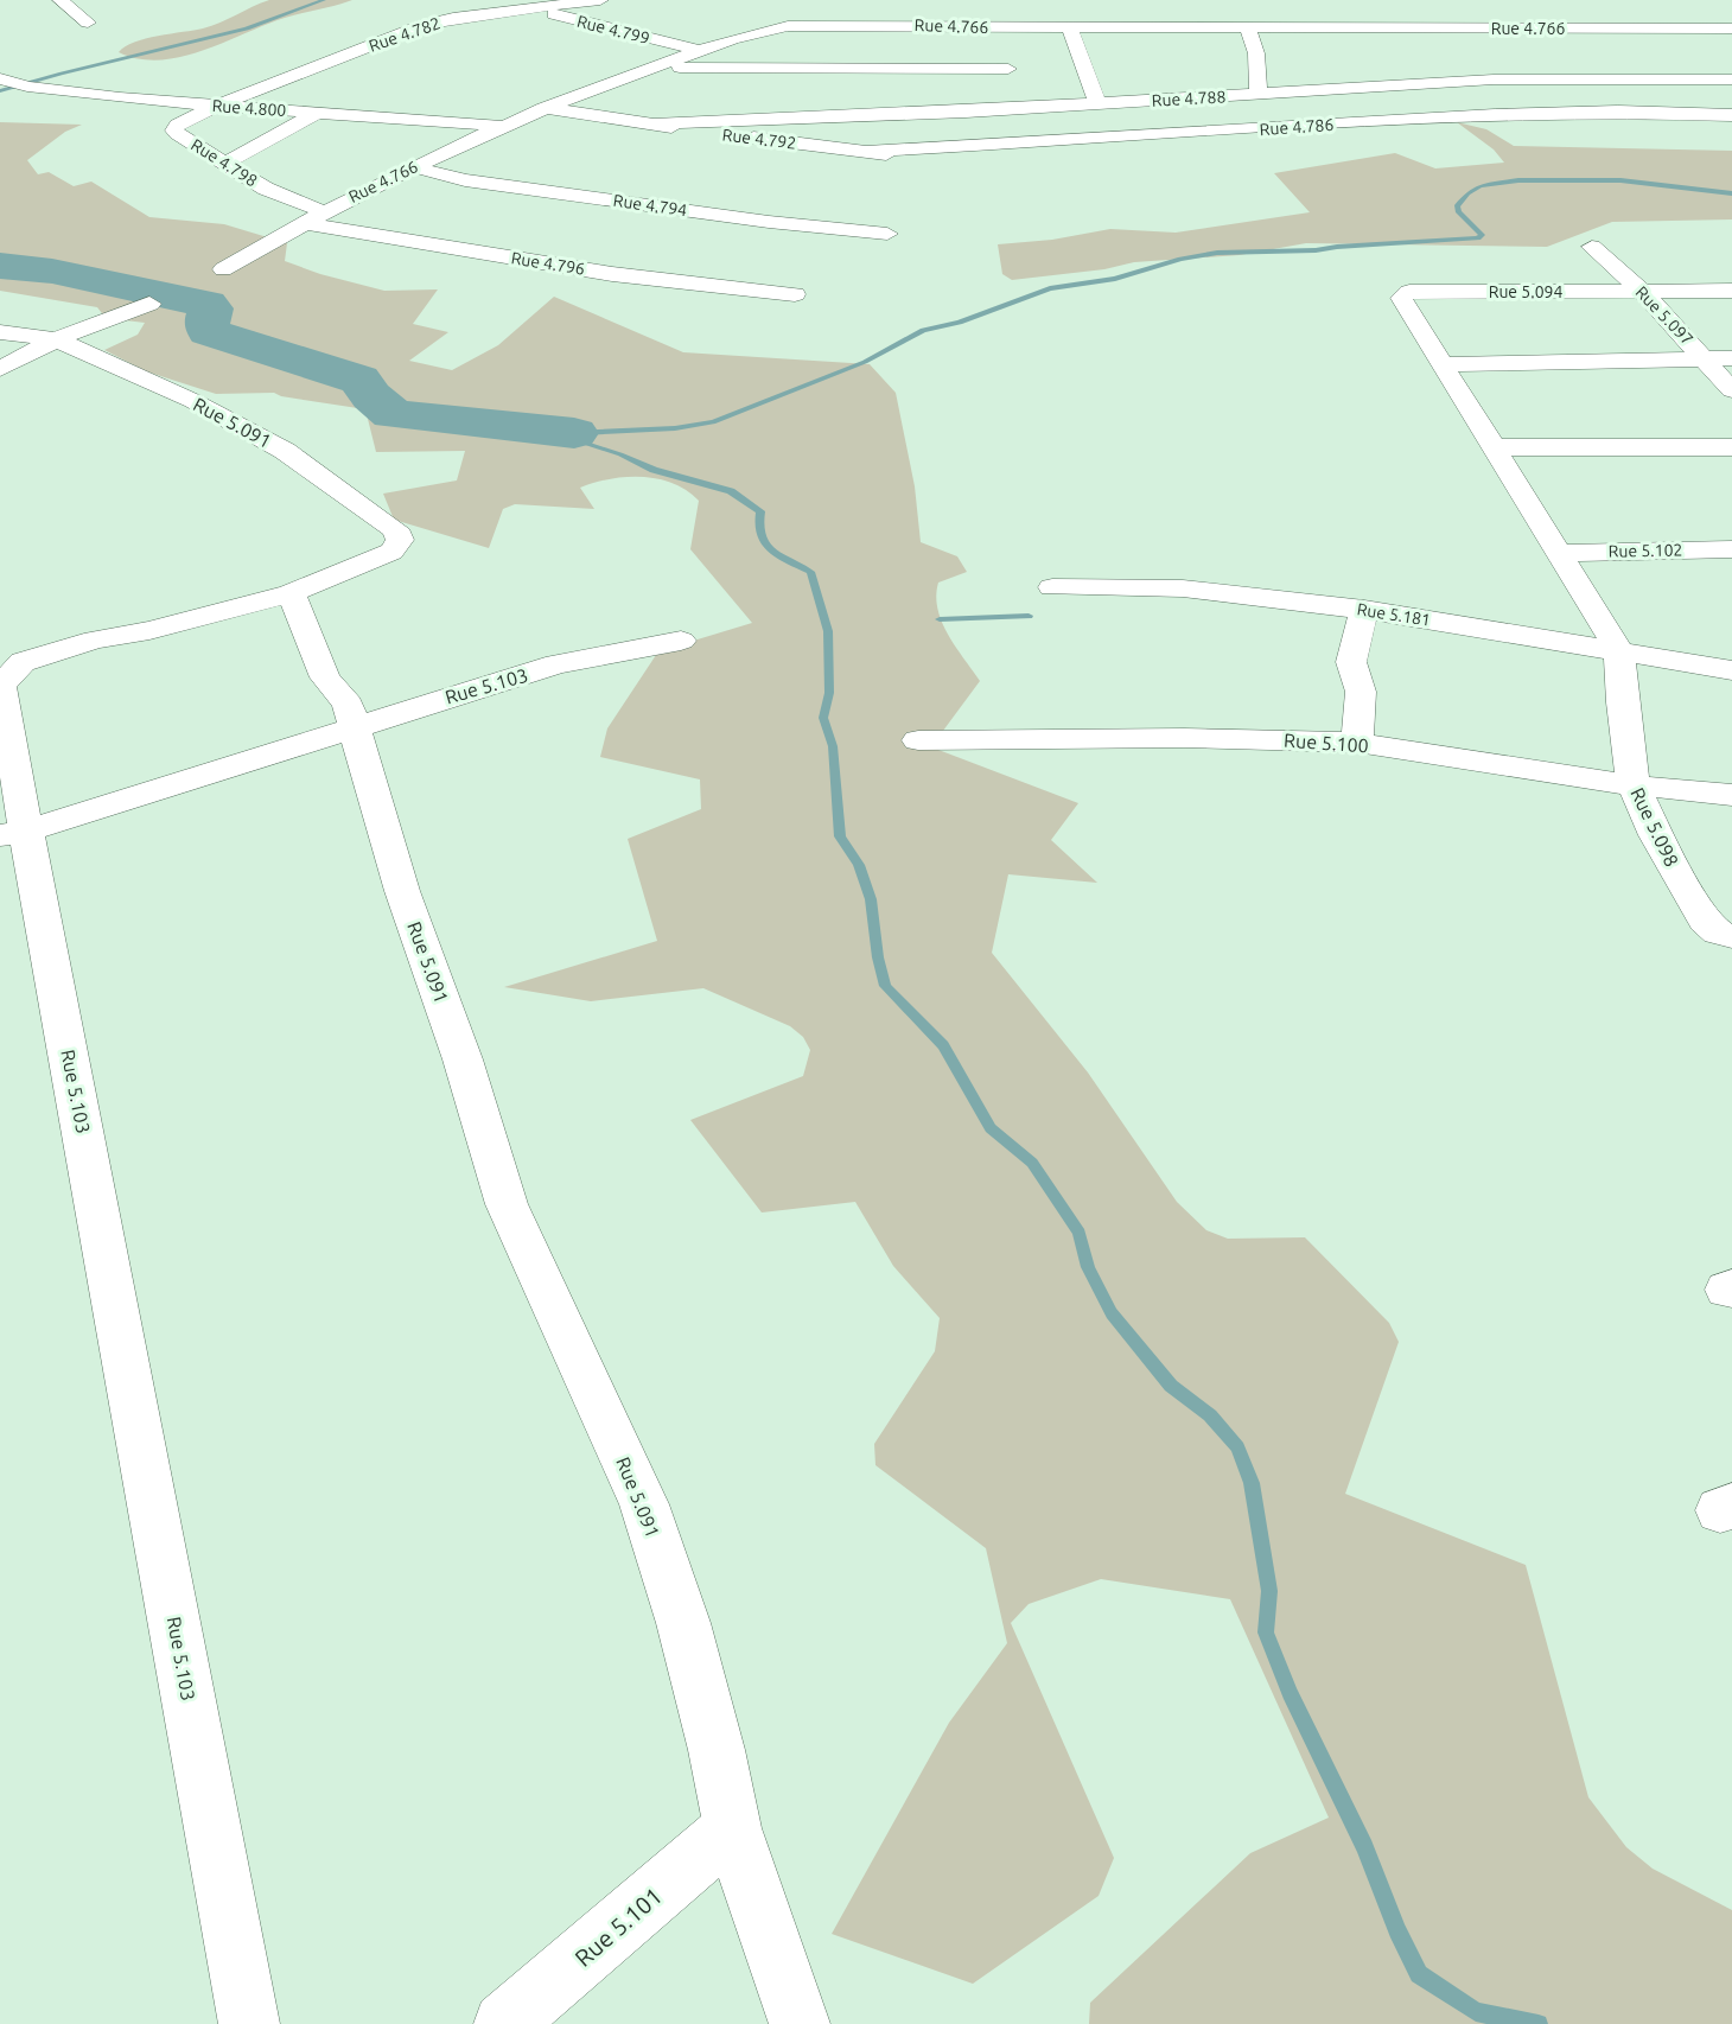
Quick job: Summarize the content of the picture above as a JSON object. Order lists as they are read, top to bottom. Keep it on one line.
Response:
{"streets":{"street":["Rue 4.766","Rue 4.799","Rue 4.782","Rue 4.788","Rue 4.800","Rue 4.786","Rue 4.792","Rue 4.798","Rue 4.794","Rue 4.796","Rue 5.094","Rue 5.097","Rue 5.091","Rue 5.102","Rue 5.181","Rue 5.103","Rue 5.100","Rue 5.098","Rue 5.101"]},"crossings":[["Rue 4.766","Rue 4.799"],["Rue 4.766","Rue 4.800"],["Rue 4.766","Rue 4.792"],["Rue 4.766","Rue 4.798"],["Rue 4.766","Rue 4.794"],["Rue 4.766","Rue 4.796"],["Rue 4.799","Rue 4.782"],["Rue 4.782","Rue 4.800"],["Rue 4.782","Rue 4.798"],["Rue 4.788","Rue 4.792"],["Rue 4.800","Rue 4.798"],["Rue 4.786","Rue 4.792"],["Rue 5.094","Rue 5.097"],["Rue 5.091","Rue 5.103"],["Rue 5.091","Rue 5.101"],["Rue 5.181","Rue 5.098"],["Rue 5.100","Rue 5.098"]]}
